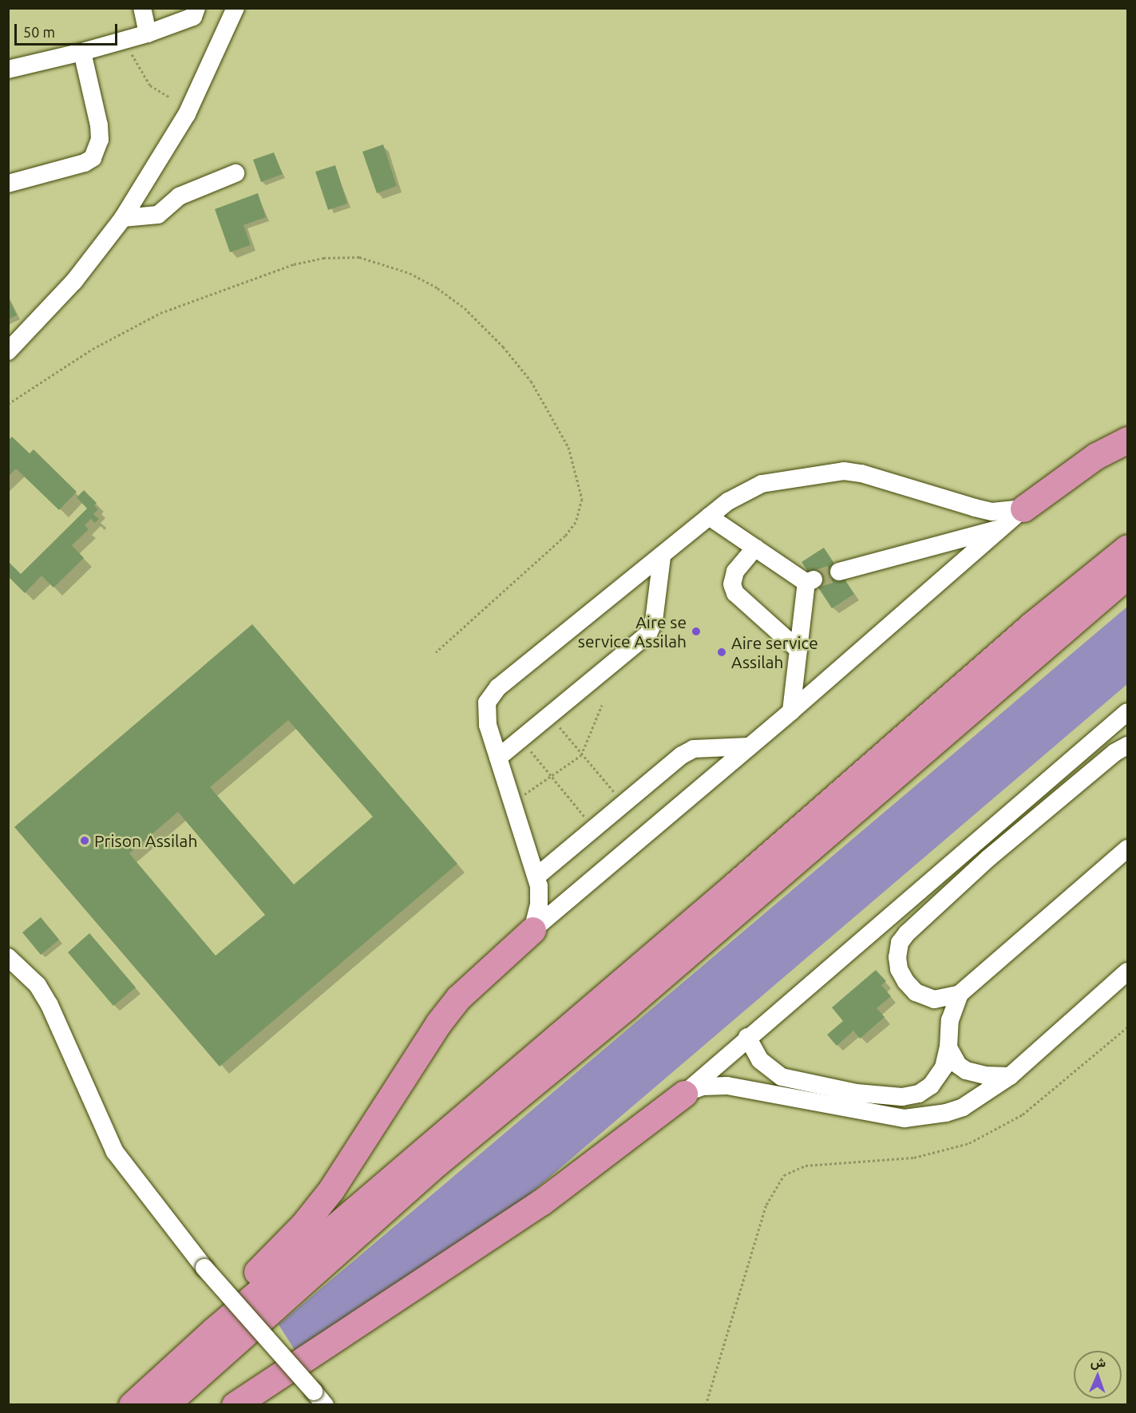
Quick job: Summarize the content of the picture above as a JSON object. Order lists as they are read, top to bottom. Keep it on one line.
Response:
{"places":["Aire se service Assilah","Aire service Assilah","Prison Assilah"],"scale_bar":"50 m","north":"top"}
